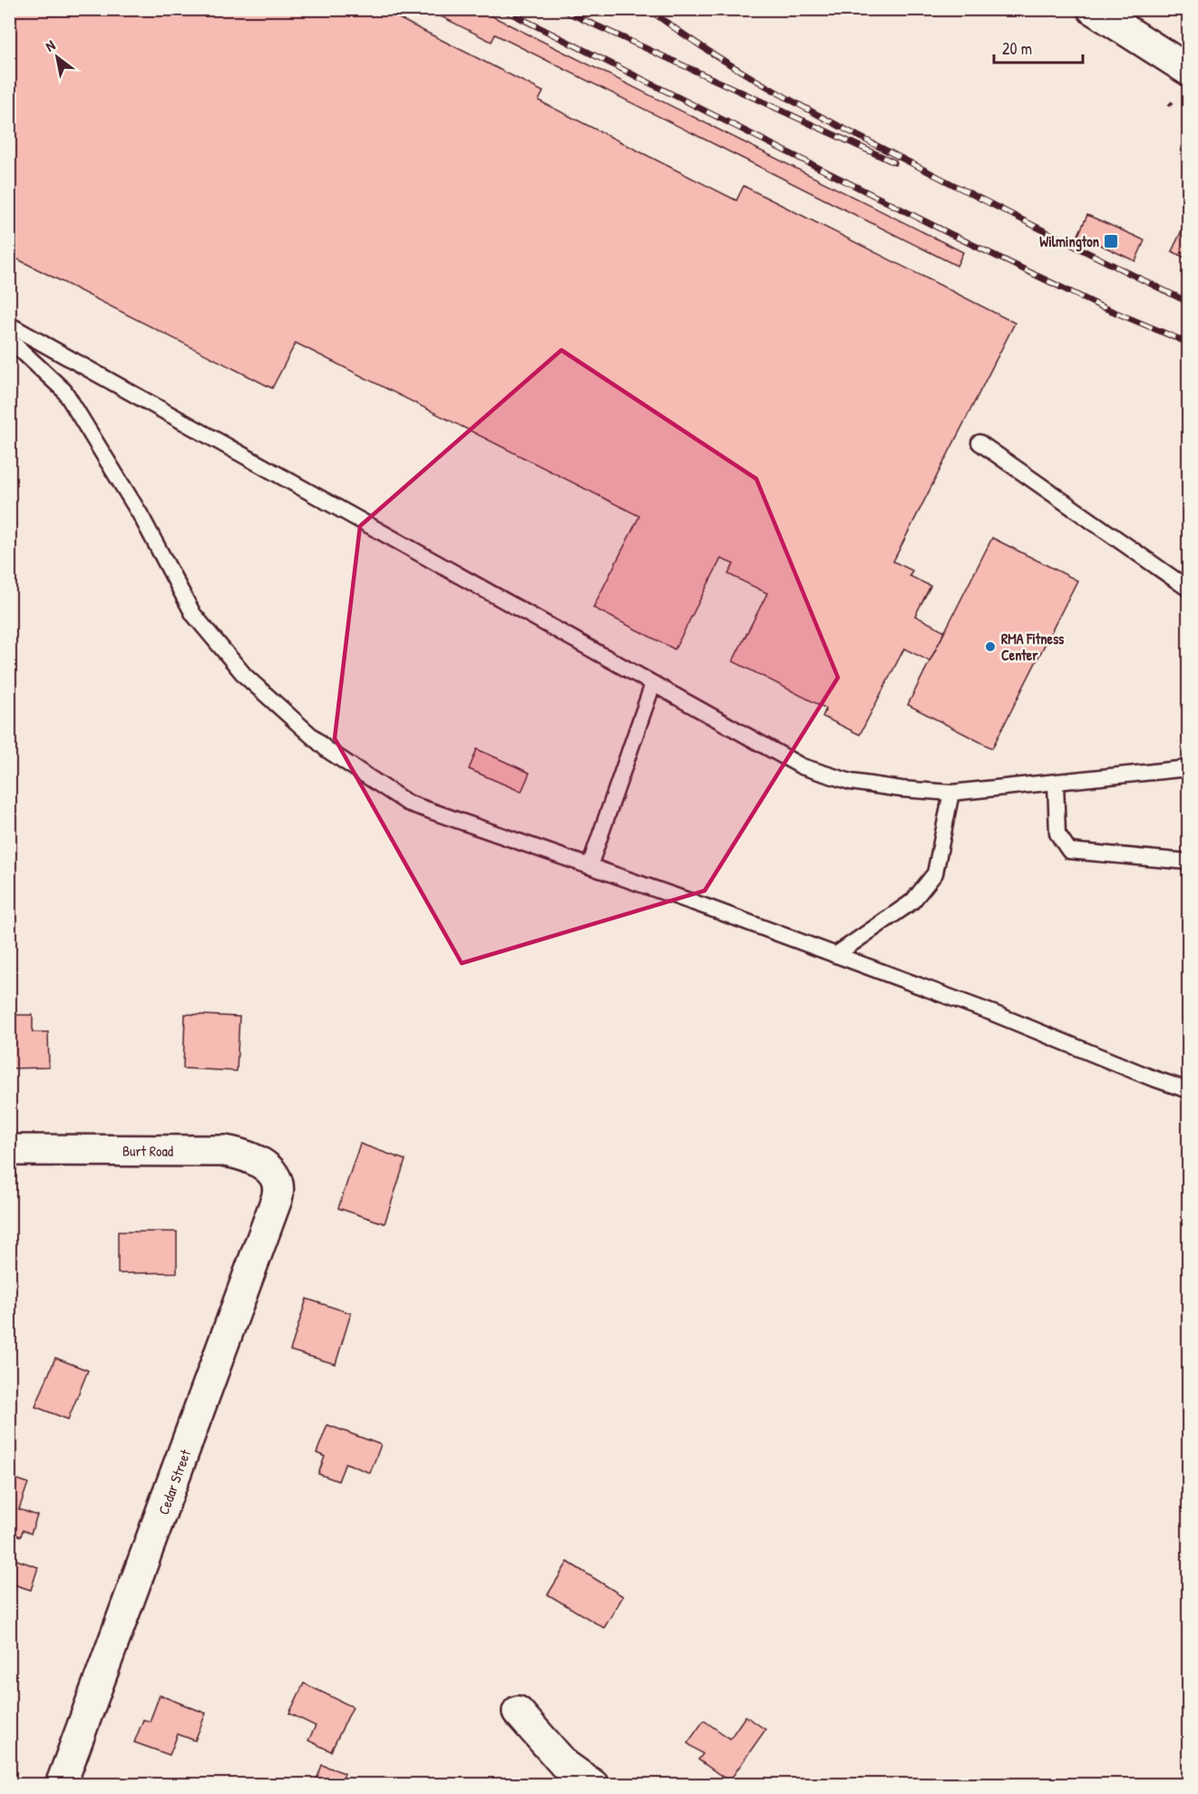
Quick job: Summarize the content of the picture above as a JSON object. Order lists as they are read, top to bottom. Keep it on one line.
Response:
{"streets":{"street":["Burt Road","Cedar Street"]},"crossings":[["Burt Road","Cedar Street"]],"places":{"transit":["Wilmington"],"other":["RMA Fitness Center"]},"scale_bar":"20 m","north":"top left"}
